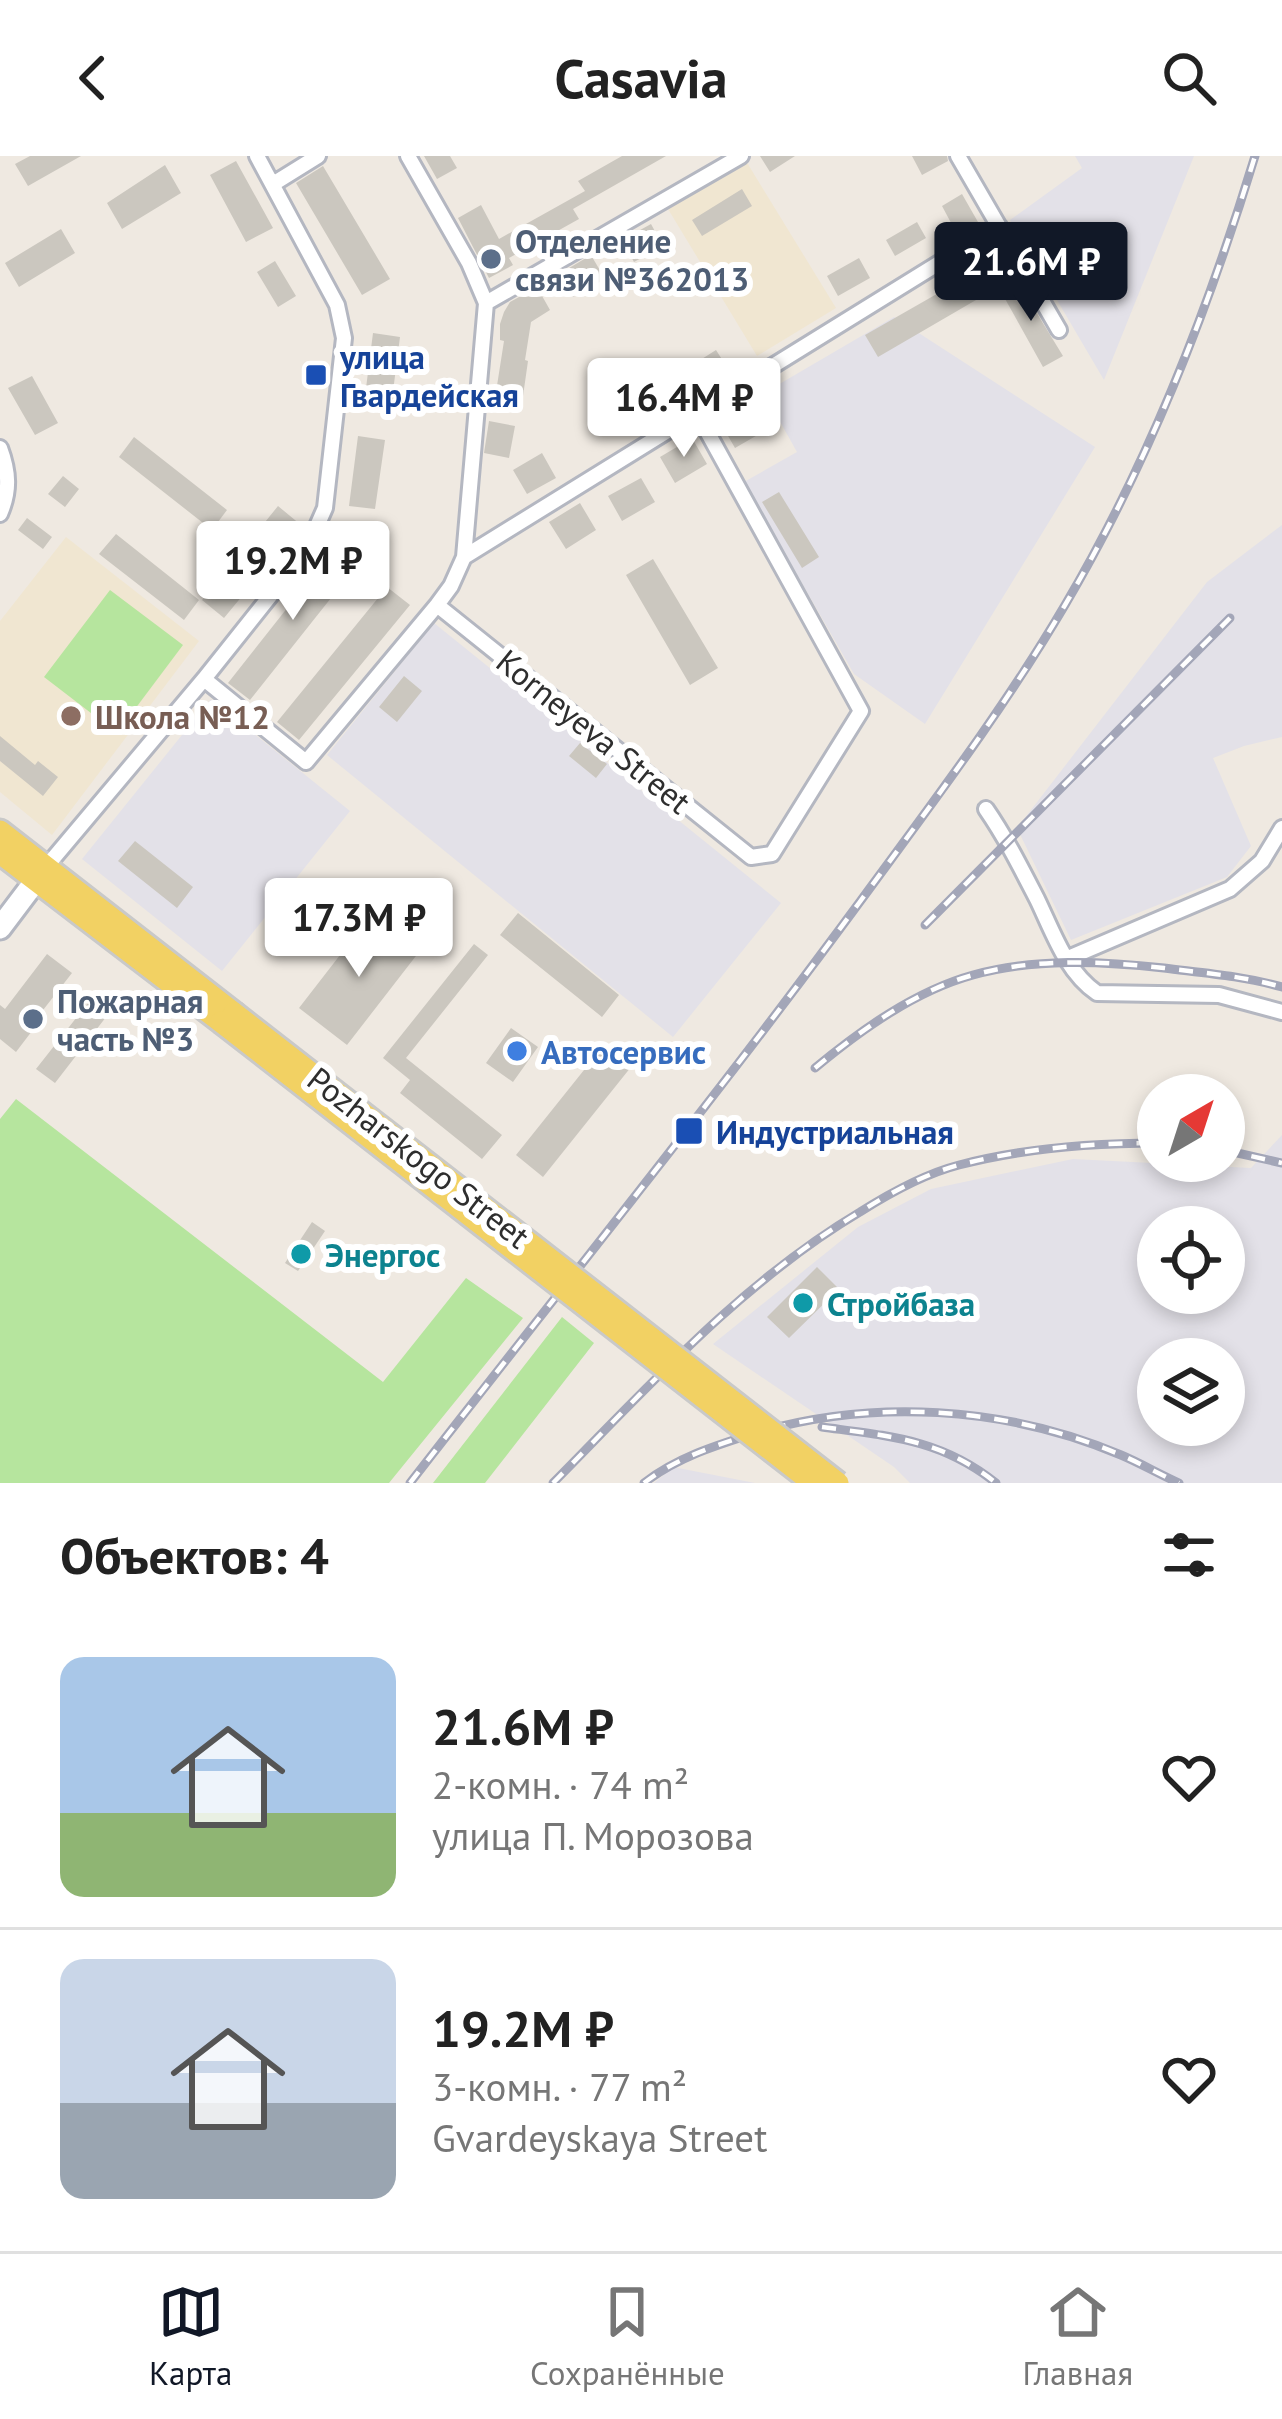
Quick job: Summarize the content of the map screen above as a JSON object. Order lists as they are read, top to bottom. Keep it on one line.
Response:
{"streets":{"main road":["Pozharskogo Street"],"street":["Korneyeva Street"]},"places":{"other":["Отделение связи №362013","Школа №12","Пожарная часть №3","Автосервис","Энергос","Стройбаза"],"transit":["улица Гвардейская","Индустриальная"]},"north":"top right","page":{"header":"Casavia","price":["21.6M ₽","16.4M ₽","19.2M ₽","17.3M ₽"],"heading":"Объектов: 4","list":[{"name":"21.6M ₽","note":"2-комн. · 74 m² · улица П. Морозова"},{"name":"19.2M ₽","note":"3-комн. · 77 m² · Gvardeyskaya Street"}],"tabs":["Карта","Сохранённые","Главная"]}}
